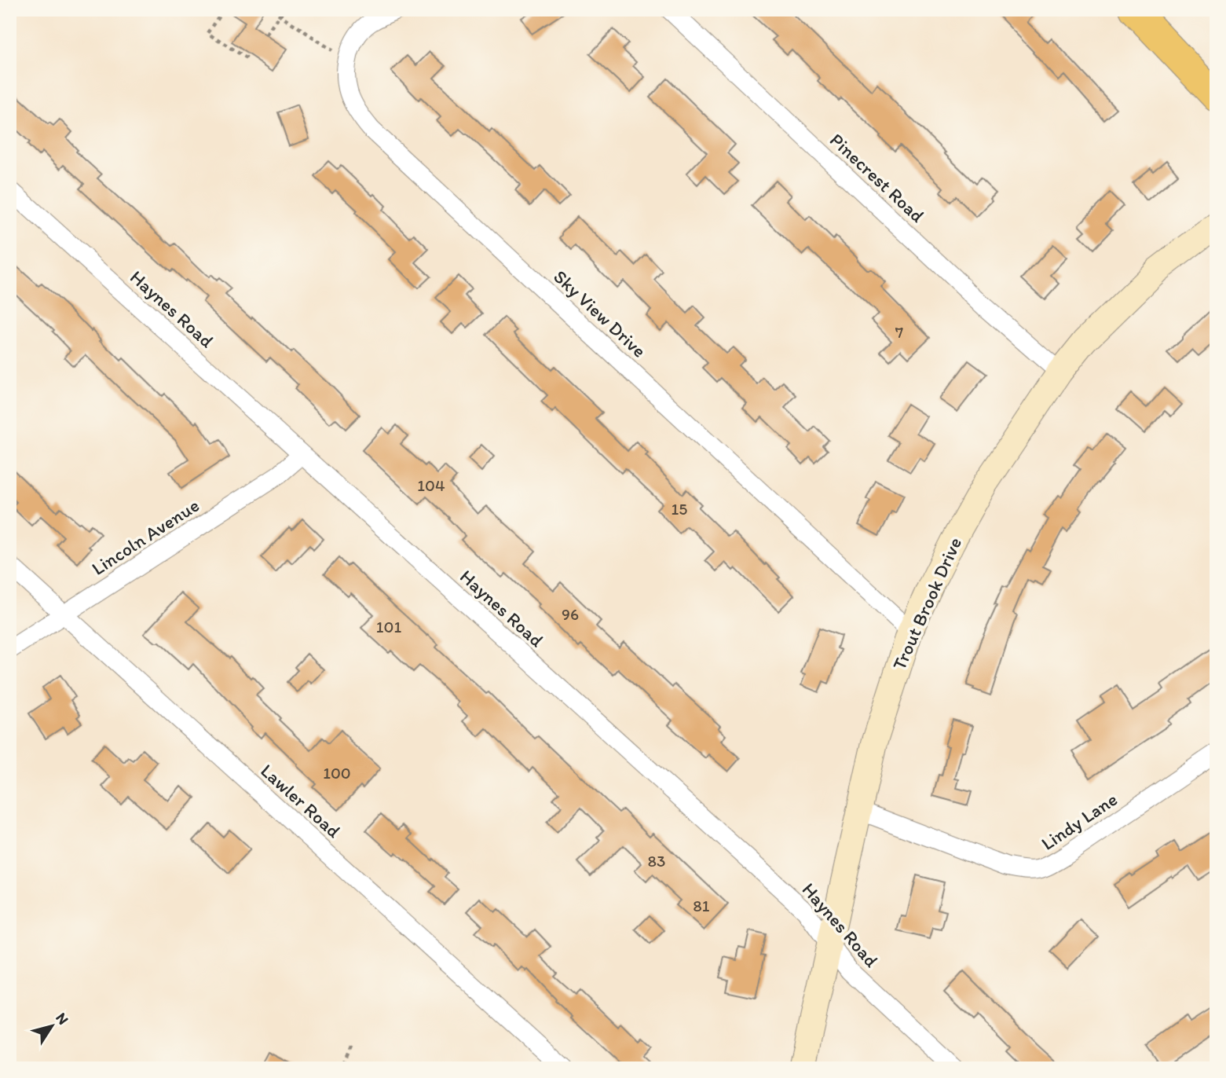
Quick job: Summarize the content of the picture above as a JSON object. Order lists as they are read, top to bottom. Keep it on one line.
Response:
{"streets":{"main road":["Trout Brook Drive"],"street":["Pinecrest Road","Haynes Road","Sky View Drive","Lincoln Avenue","Lawler Road","Lindy Lane"]},"crossings":[["Pinecrest Road","Trout Brook Drive"],["Haynes Road","Lincoln Avenue"],["Haynes Road","Trout Brook Drive"],["Sky View Drive","Trout Brook Drive"],["Lincoln Avenue","Lawler Road"],["Trout Brook Drive","Lindy Lane"]],"house_numbers":["7","104","15","96","101","100","83","81"],"north":"top right"}
